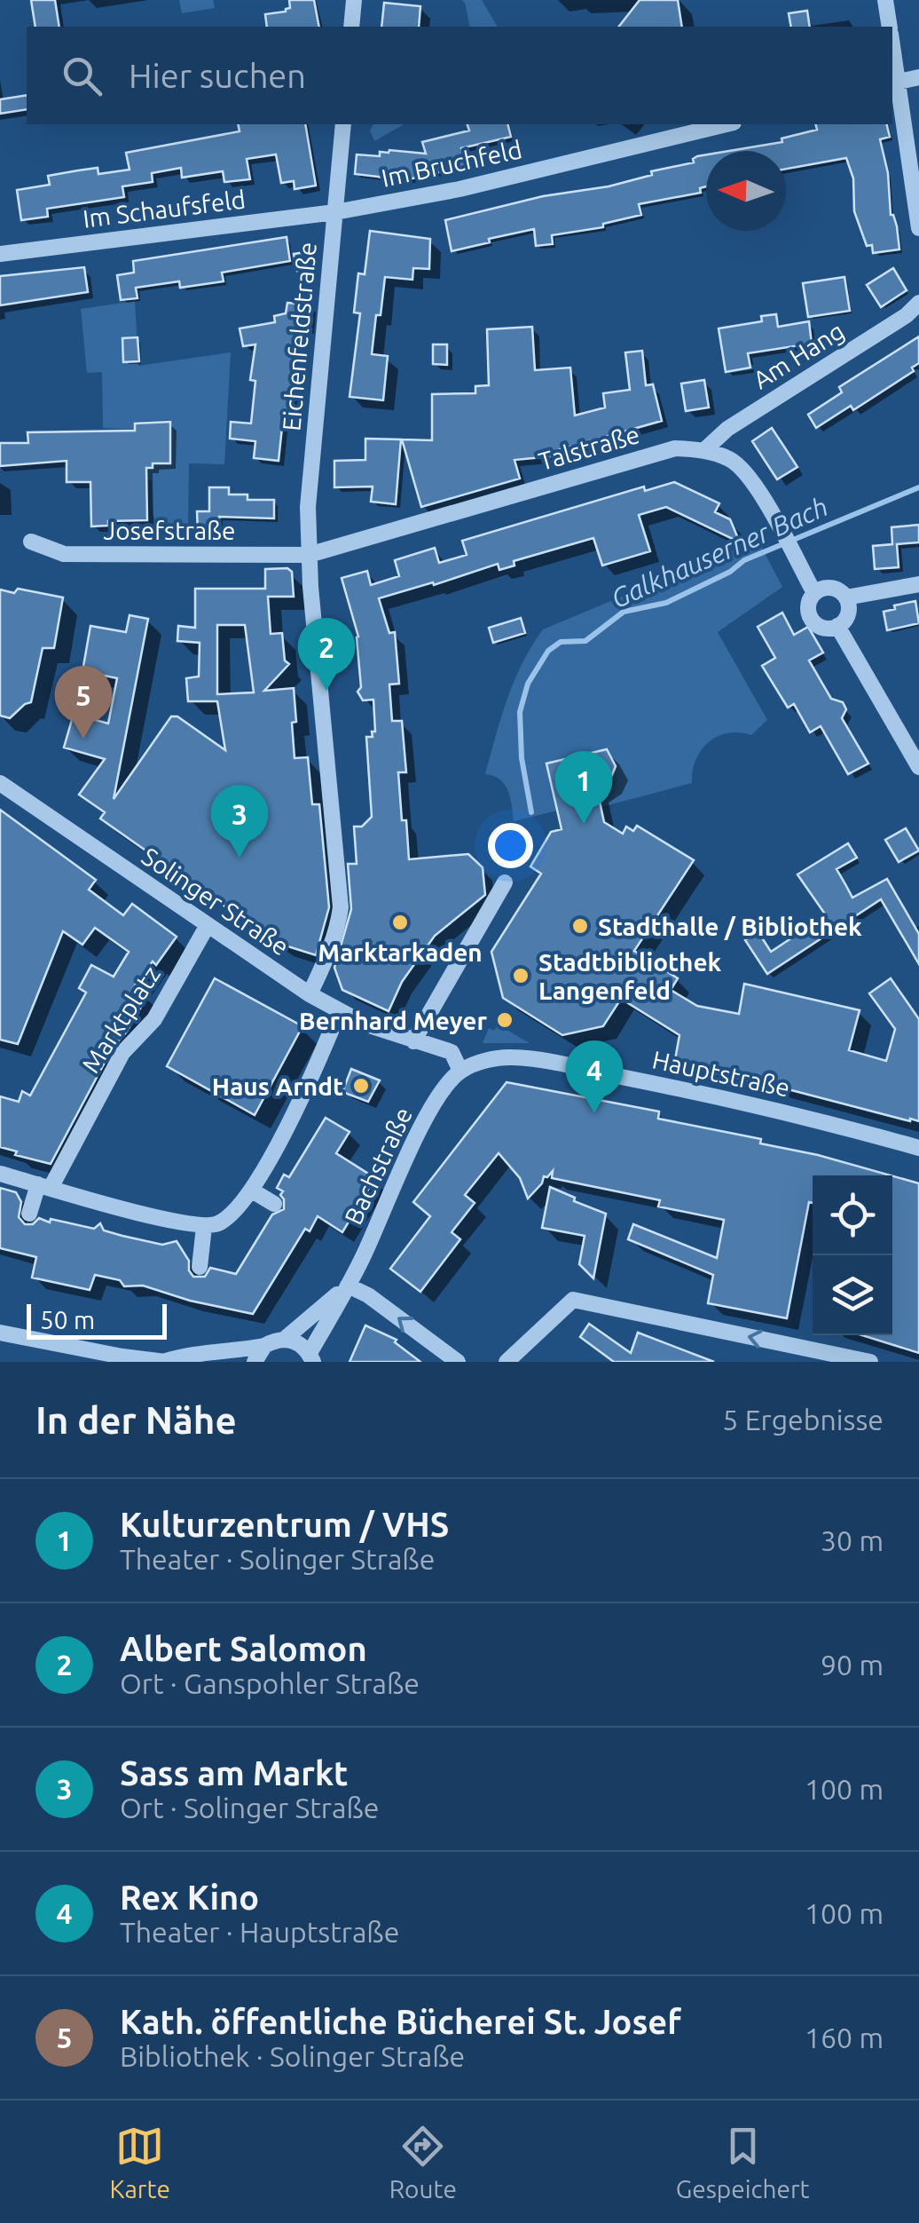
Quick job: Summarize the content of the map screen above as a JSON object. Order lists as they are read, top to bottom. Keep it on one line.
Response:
{"streets":{"street":["Im Bruchfeld","Im Schaufsfeld","Eichenfeldstraße","Am Hang","Talstraße","Josefstraße","Solinger Straße","Marktplatz","Hauptstraße","Bachstraße"]},"crossings":[["Im Bruchfeld","Im Schaufsfeld"],["Im Bruchfeld","Eichenfeldstraße"],["Im Schaufsfeld","Eichenfeldstraße"],["Eichenfeldstraße","Talstraße"],["Eichenfeldstraße","Josefstraße"],["Eichenfeldstraße","Solinger Straße"],["Am Hang","Talstraße"],["Talstraße","Josefstraße"],["Solinger Straße","Marktplatz"],["Solinger Straße","Hauptstraße"],["Solinger Straße","Bachstraße"],["Hauptstraße","Bachstraße"]],"water":["Galkhauserner Bach"],"places":["Marktarkaden","Stadthalle / Bibliothek","Stadtbibliothek Langenfeld","Bernhard Meyer","Haus Arndt"],"scale_bar":"50 m","north":"left","page":{"search":"Hier suchen","pins":["2","5","1","3","4"],"scale":"50 m","heading":["In der Nähe","5 Ergebnisse"],"list":[{"mark":"1","name":"Kulturzentrum / VHS","note":"Theater · Solinger Straße","value":"30 m"},{"mark":"2","name":"Albert Salomon","note":"Ort · Ganspohler Straße","value":"90 m"},{"mark":"3","name":"Sass am Markt","note":"Ort · Solinger Straße","value":"100 m"},{"mark":"4","name":"Rex Kino","note":"Theater · Hauptstraße","value":"100 m"},{"mark":"5","name":"Kath. öffentliche Bücherei St. Josef","note":"Bibliothek · Solinger Straße","value":"160 m"}],"nav":["Karte","Route","Gespeichert"]}}
